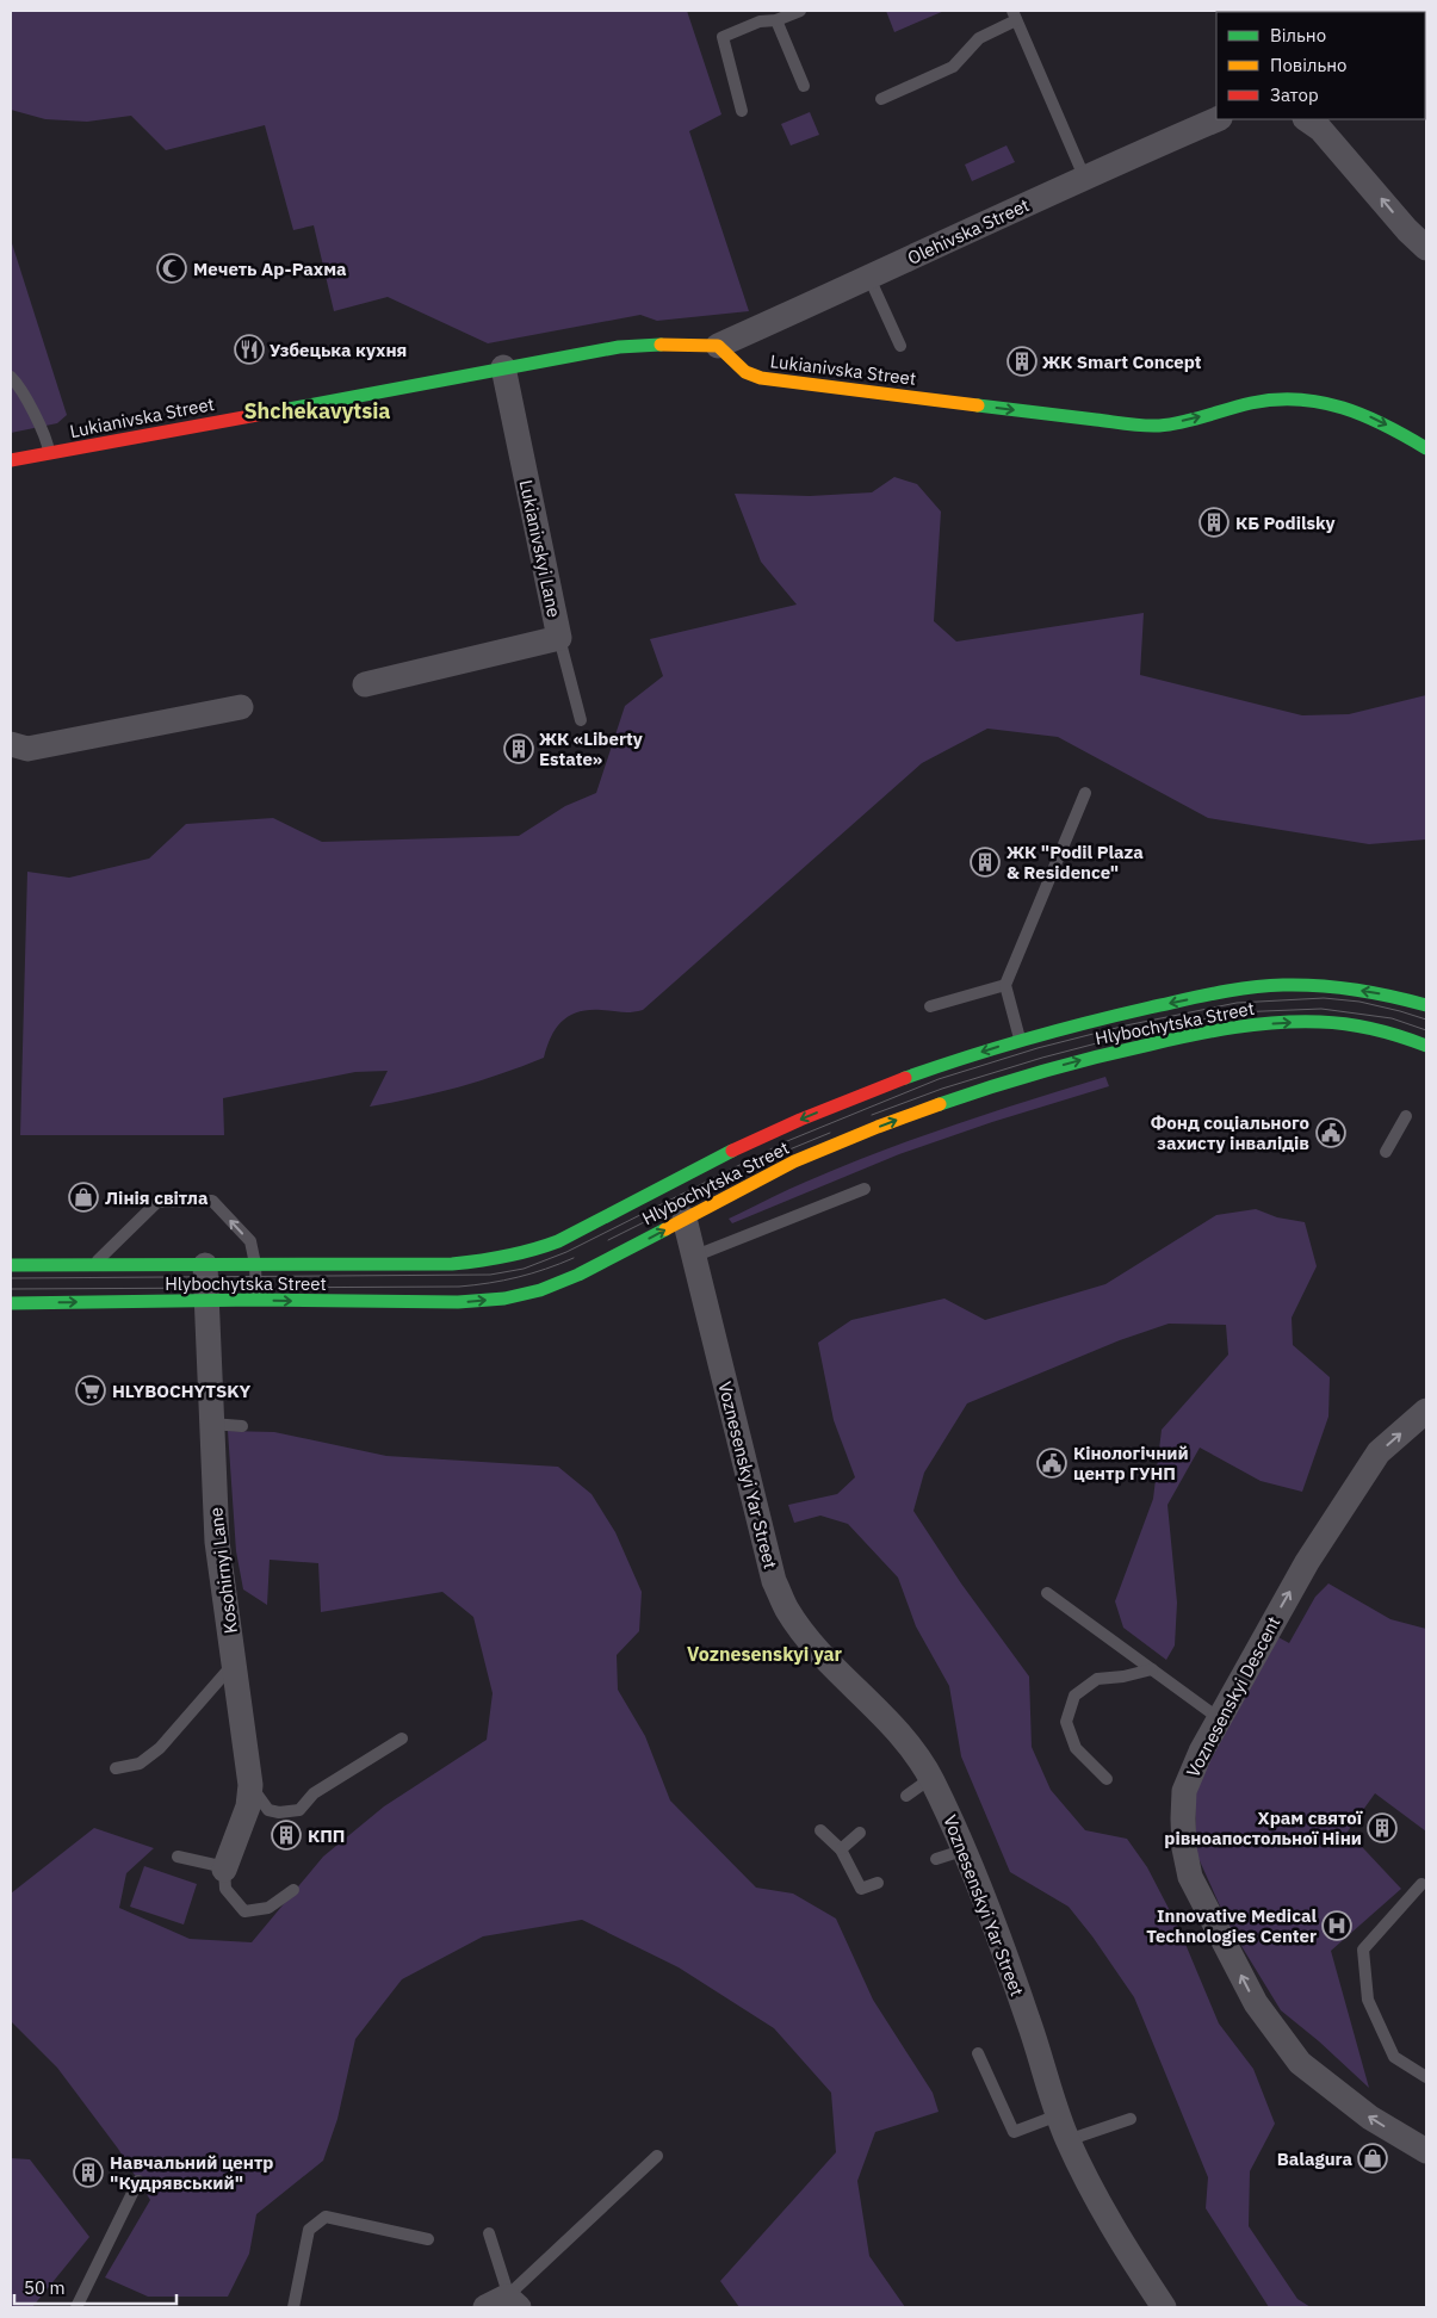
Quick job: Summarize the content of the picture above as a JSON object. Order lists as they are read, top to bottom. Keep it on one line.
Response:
{"streets":{"main road":["Lukianivska Street","Hlybochytska Street"],"street":["Olehivska Street","Lukianivskyi Lane","Voznesenskyi Yar Street","Kosohirnyi Lane","Voznesenskyi Descent"]},"crossings":[["Olehivska Street","Lukianivska Street"],["Lukianivska Street","Lukianivskyi Lane"],["Hlybochytska Street","Voznesenskyi Yar Street"],["Hlybochytska Street","Kosohirnyi Lane"]],"one_way":["Lukianivska Street","Voznesenskyi Descent"],"districts":["Shchekavytsia","Voznesenskyi yar"],"places":{"mosque":["Мечеть Ар-Рахма"],"restaurant":["Узбецька кухня"],"building":["ЖК Smart Concept","КБ Podilsky","ЖК «Liberty Estate»","ЖК \"Podil Plaza & Residence\"","Храм святої рівноапостольної Ніни","КПП","Навчальний центр \"Кудрявський\""],"public building":["Фонд соціального захисту інвалідів","Кінологічний центр ГУНП"],"shop":["Лінія світла","Balagura"],"supermarket":["HLYBOCHYTSKY"],"hospital":["Innovative Medical Technologies Center"]},"legend":["Вільно","Повільно","Затор"],"scale_bar":"50 m"}
